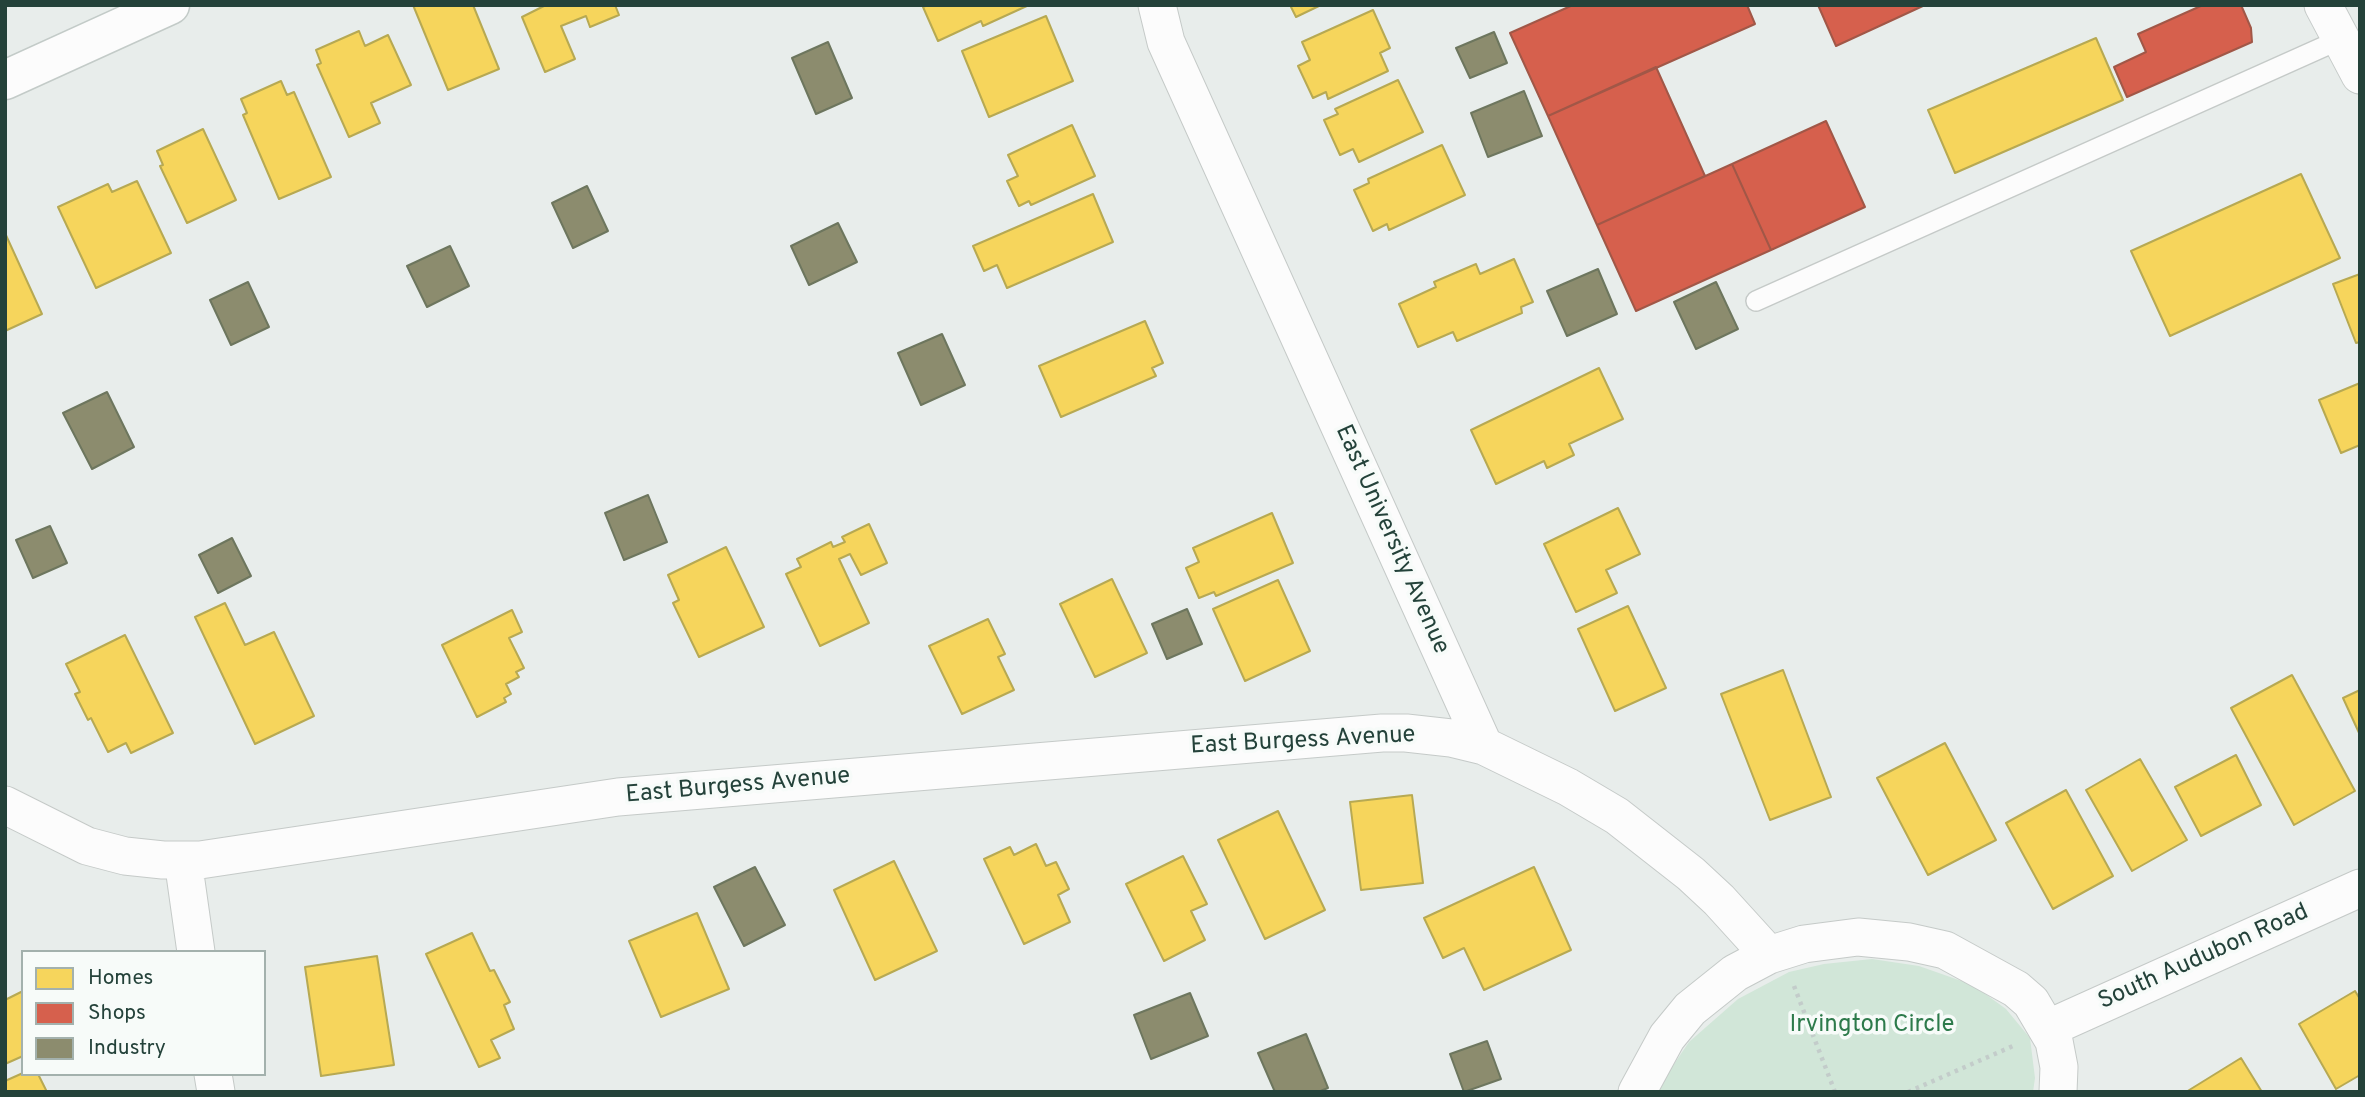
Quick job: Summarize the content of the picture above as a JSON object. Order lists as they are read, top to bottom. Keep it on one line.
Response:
{"streets":{"street":["East University Avenue","East Burgess Avenue","South Audubon Road"]},"crossings":[["East University Avenue","East Burgess Avenue"]],"parks":["Irvington Circle"],"legend":["Homes","Shops","Industry"]}
